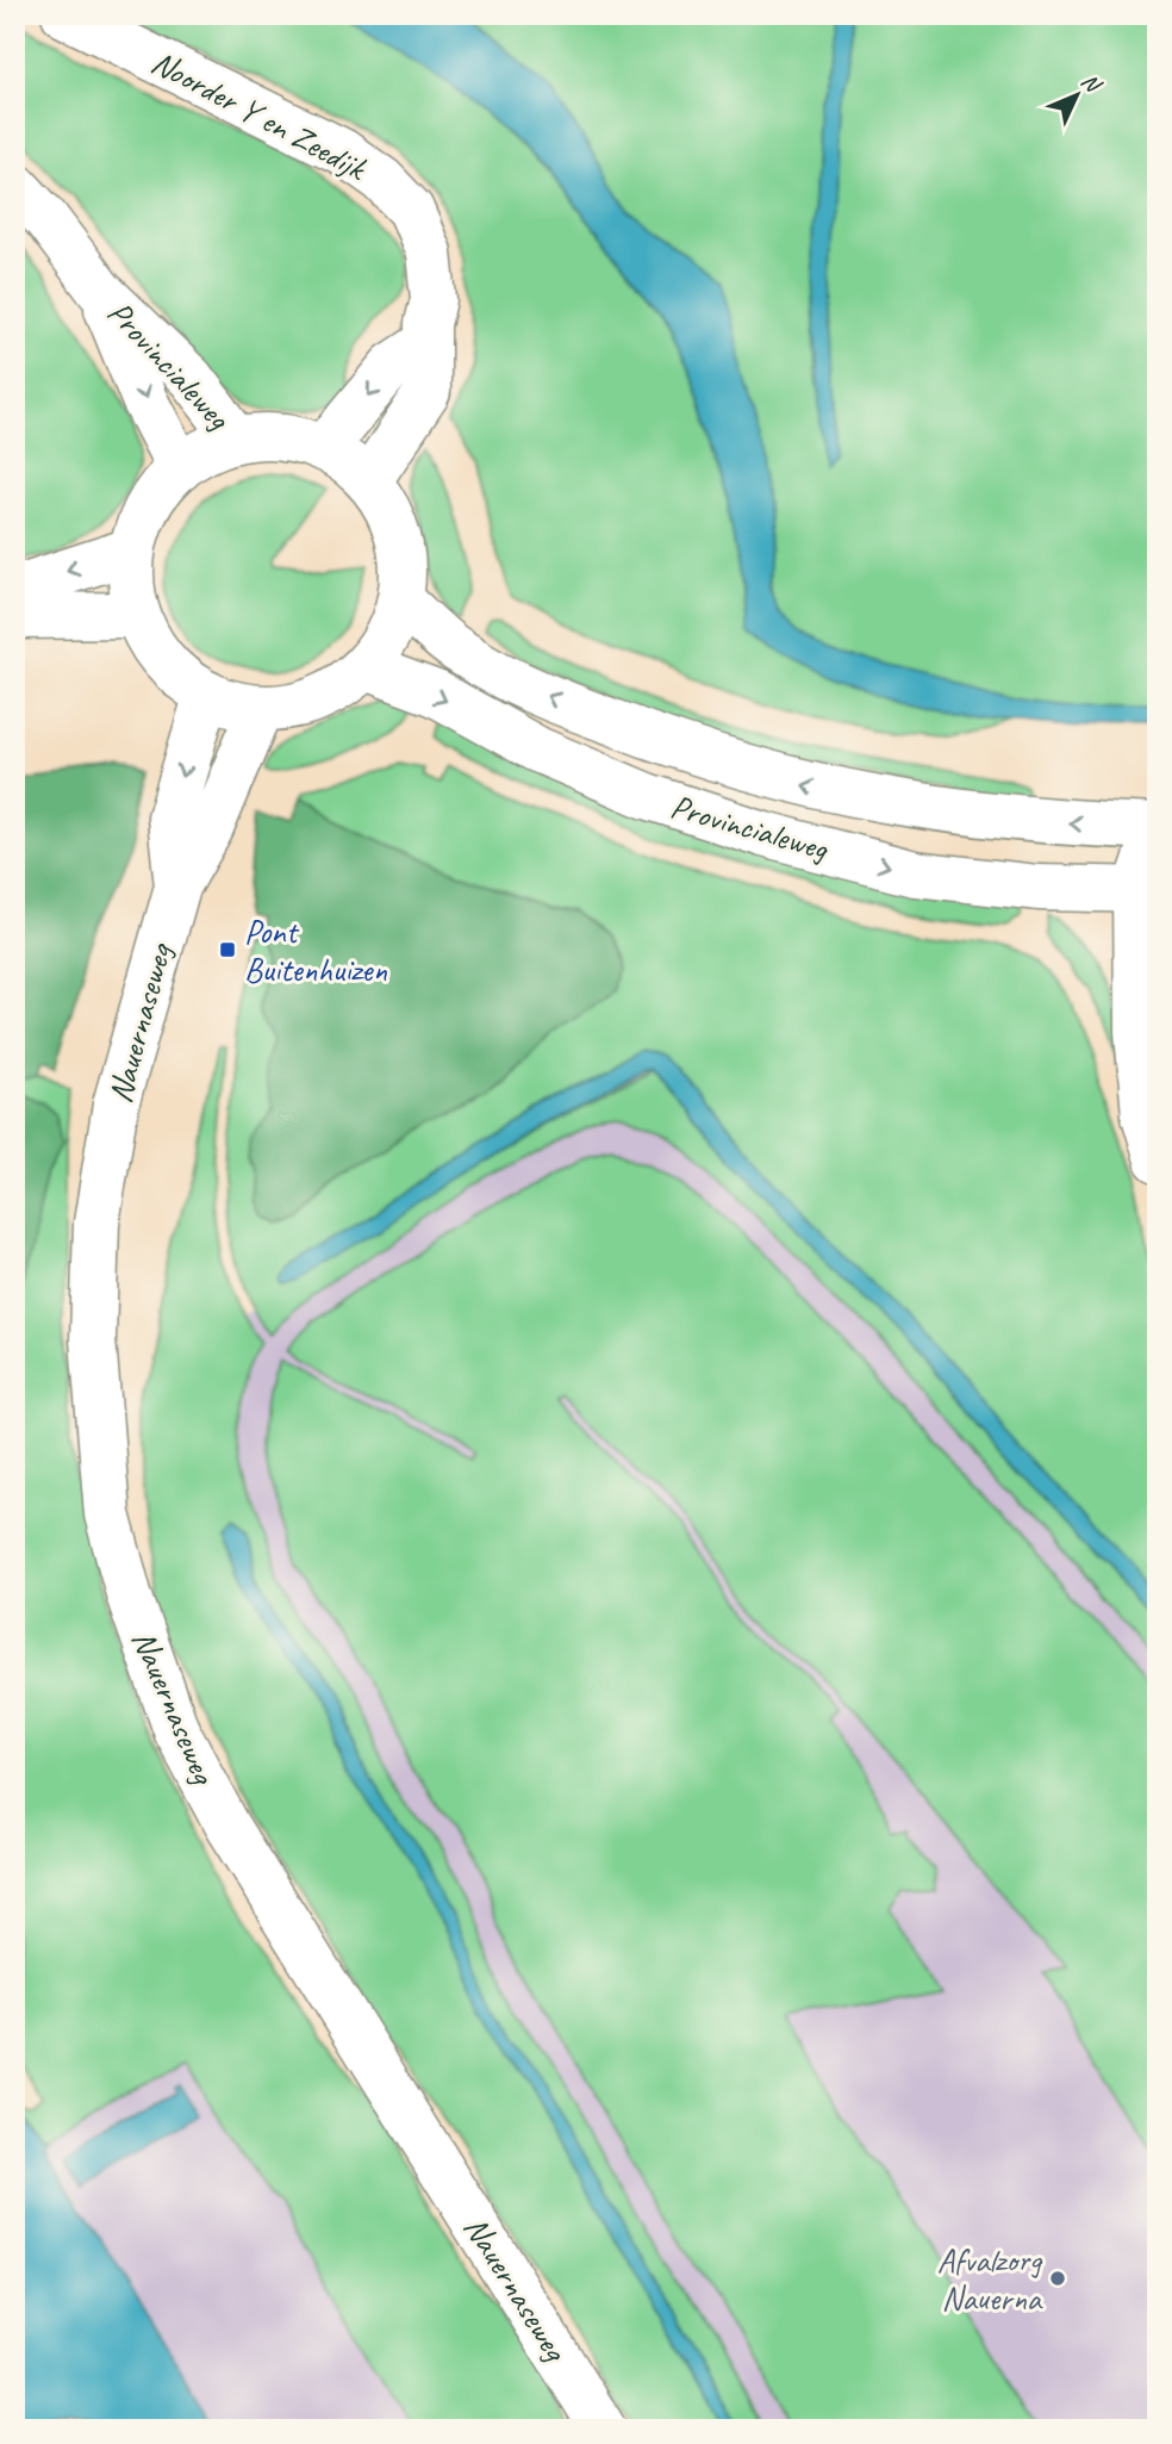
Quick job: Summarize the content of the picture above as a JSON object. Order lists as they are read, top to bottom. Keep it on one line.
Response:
{"streets":{"main road":["Noorder Y en Zeedijk","Provincialeweg","Nauernaseweg"]},"crossings":[["Noorder Y en Zeedijk","Provincialeweg"],["Noorder Y en Zeedijk","Nauernaseweg"],["Provincialeweg","Nauernaseweg"]],"places":{"transit":["Pont Buitenhuizen"],"other":["Afvalzorg Nauerna"]},"north":"top right"}
